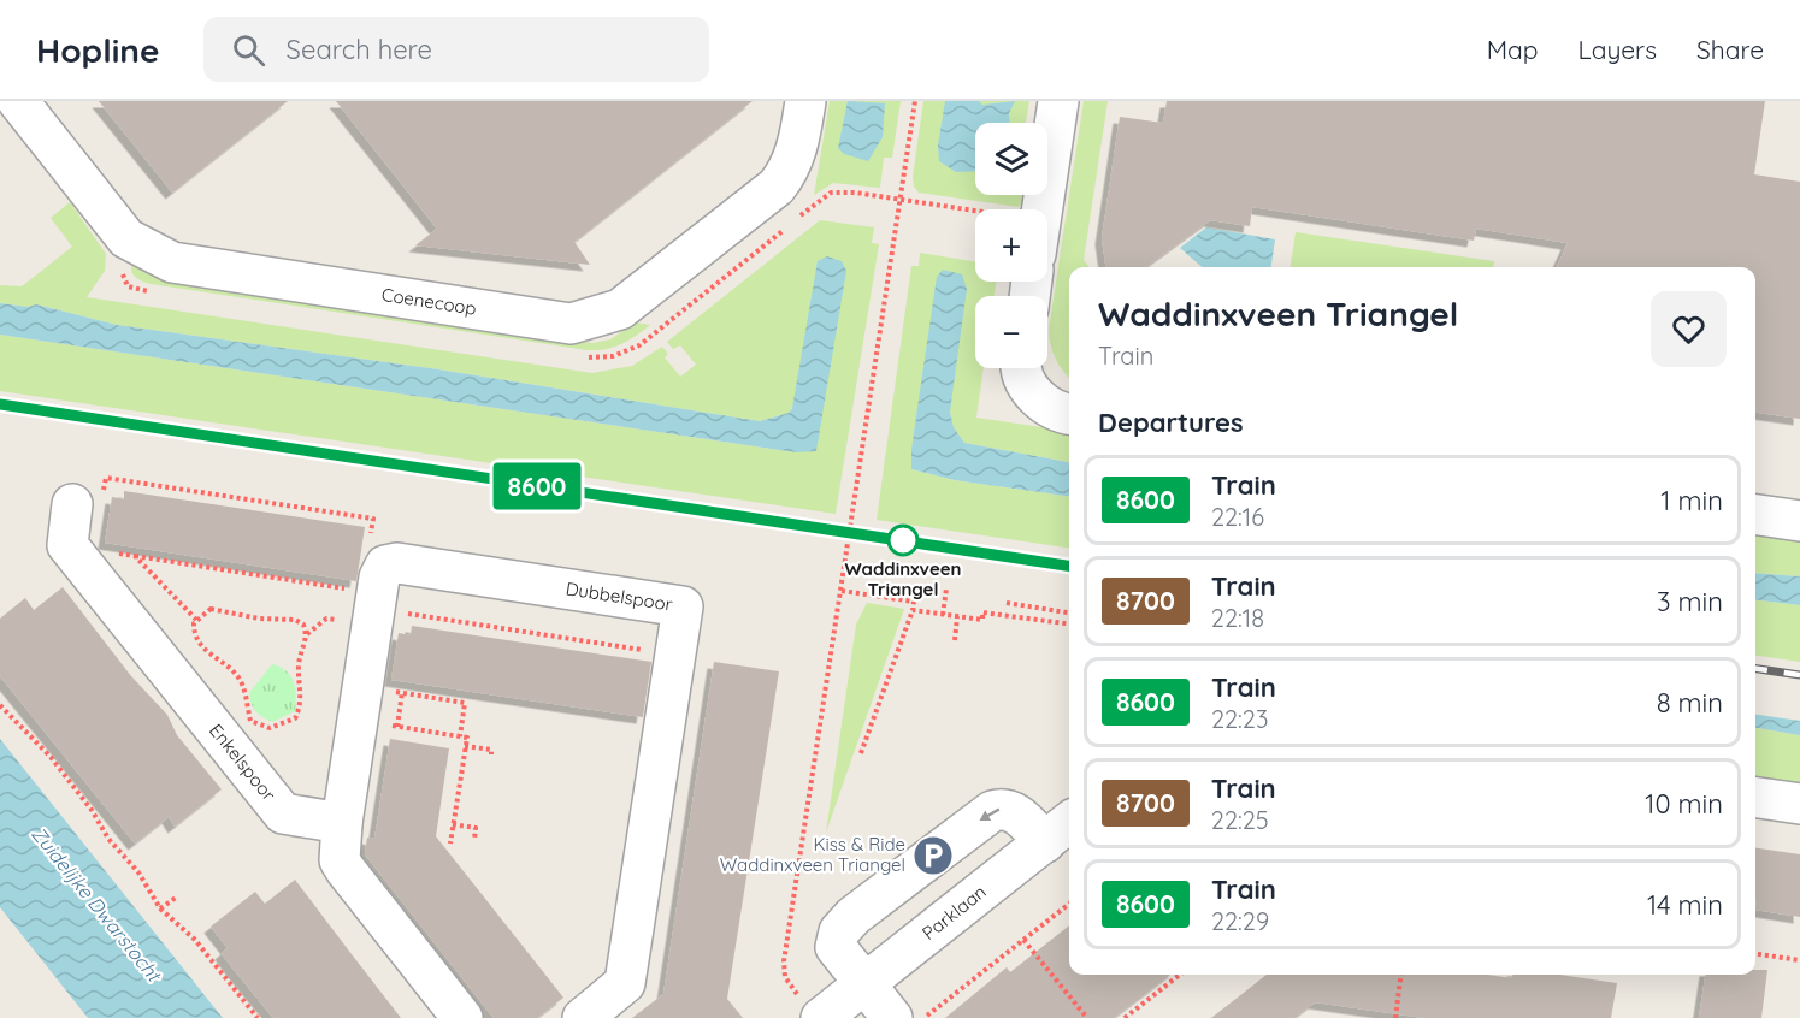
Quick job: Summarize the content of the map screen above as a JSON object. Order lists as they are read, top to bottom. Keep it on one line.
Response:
{"streets":{"street":["Coenecoop","Dubbelspoor","Enkelspoor","Parklaan"]},"water":["Zuidelijke Dwarstocht"],"places":{"other":["Waddinxveen Triangel"],"parking":["Kiss & Ride Waddinxveen Triangel"]},"page":{"header":"Hopline","search":"Search here","nav":["Map","Layers","Share"],"on_map":"8600","map_buttons":["+","−"],"heading":[["Waddinxveen Triangel","Train"],"Departures"],"list":[{"mark":"8600","name":"Train","note":"22:16","value":"1 min"},{"mark":"8700","name":"Train","note":"22:18","value":"3 min"},{"mark":"8600","name":"Train","note":"22:23","value":"8 min"},{"mark":"8700","name":"Train","note":"22:25","value":"10 min"},{"mark":"8600","name":"Train","note":"22:29","value":"14 min"}]}}
